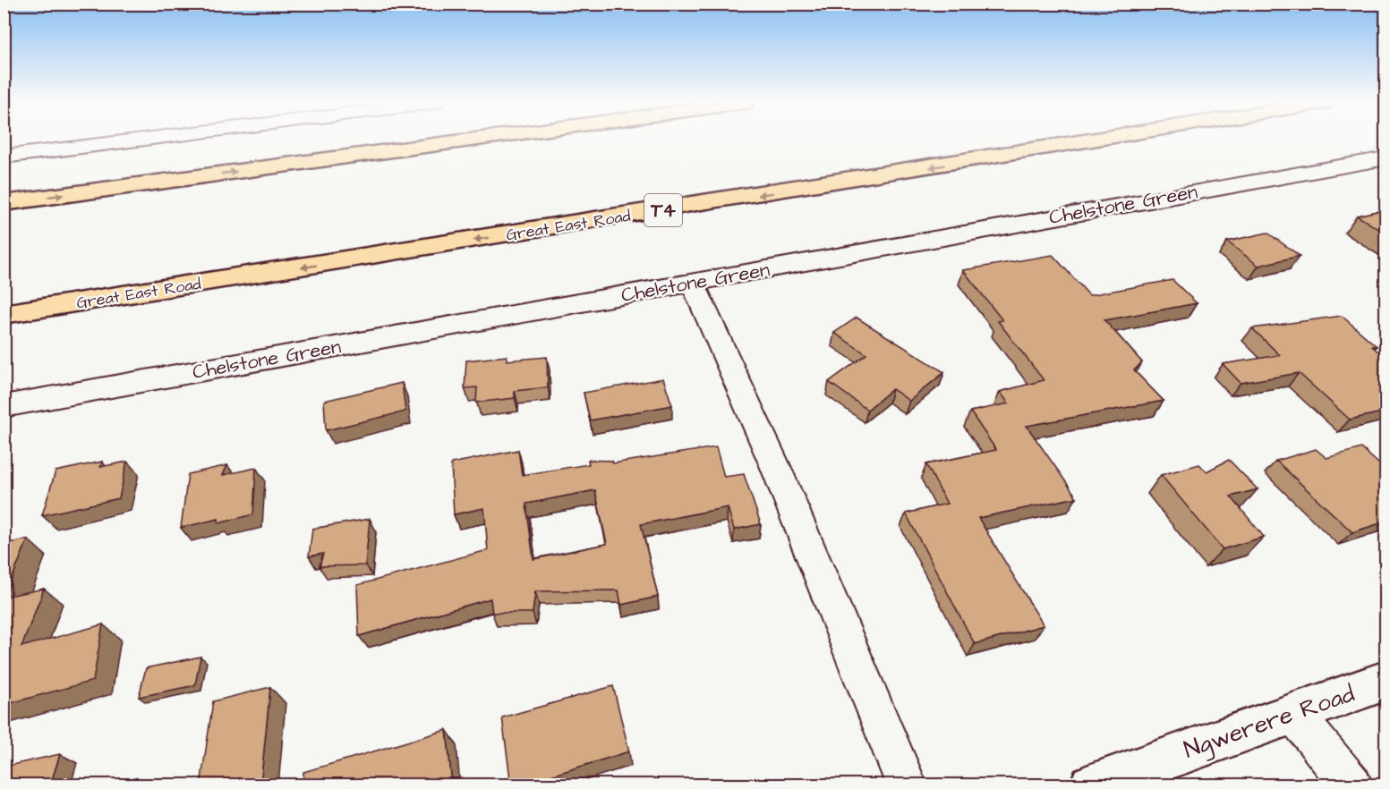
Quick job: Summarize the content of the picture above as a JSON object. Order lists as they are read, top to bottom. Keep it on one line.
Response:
{"streets":{"main road":["T4","Great East Road"],"street":["Chelstone Green","Ngwerere Road"]}}
